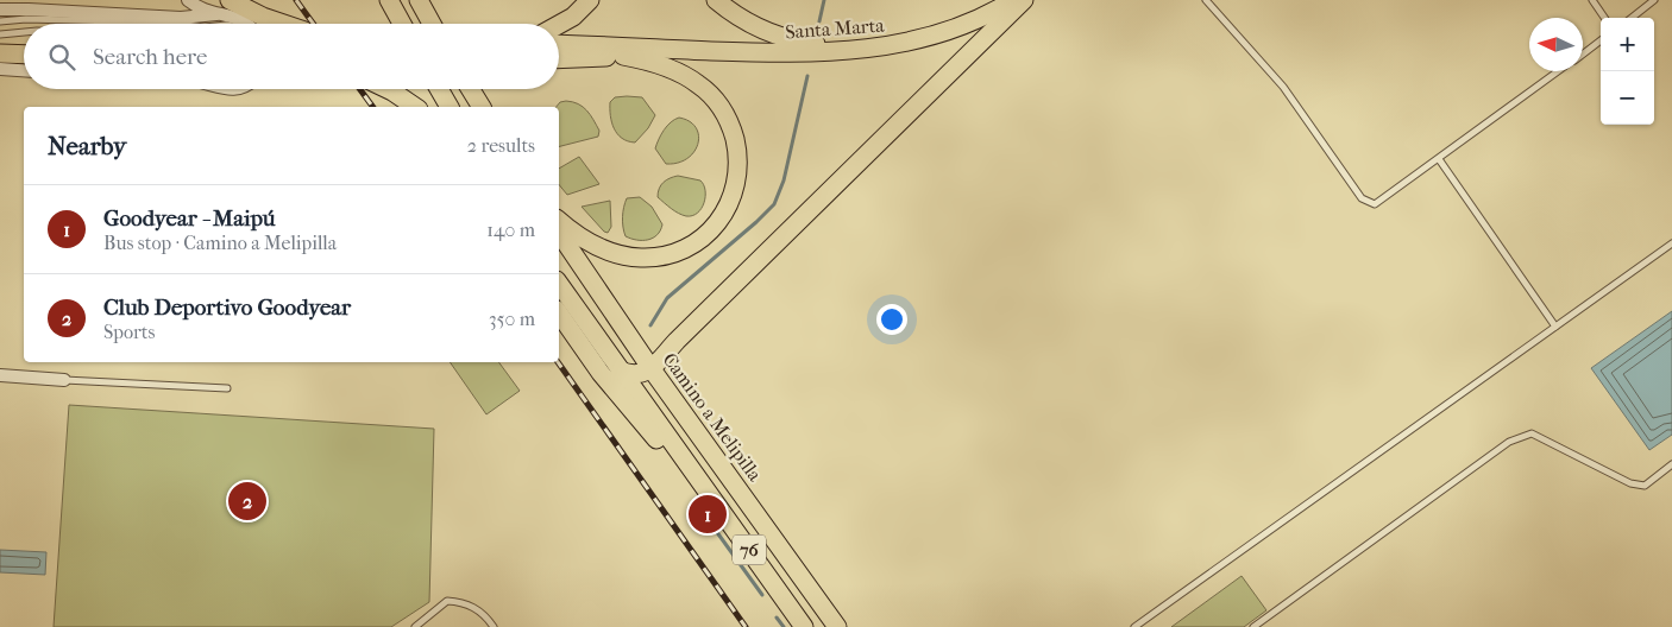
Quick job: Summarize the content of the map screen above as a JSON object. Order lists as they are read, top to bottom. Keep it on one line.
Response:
{"streets":{"main road":["Santa Marta","Camino a Melipilla","76"]},"north":"left","page":{"map_buttons":["+","−"],"search":"Search here","heading":["Nearby","2 results"],"list":[{"mark":"1","name":"Goodyear - Maipú","note":"Bus stop · Camino a Melipilla","value":"140 m"},{"mark":"2","name":"Club Deportivo Goodyear","note":"Sports","value":"350 m"}],"pins":["2","1"]}}
